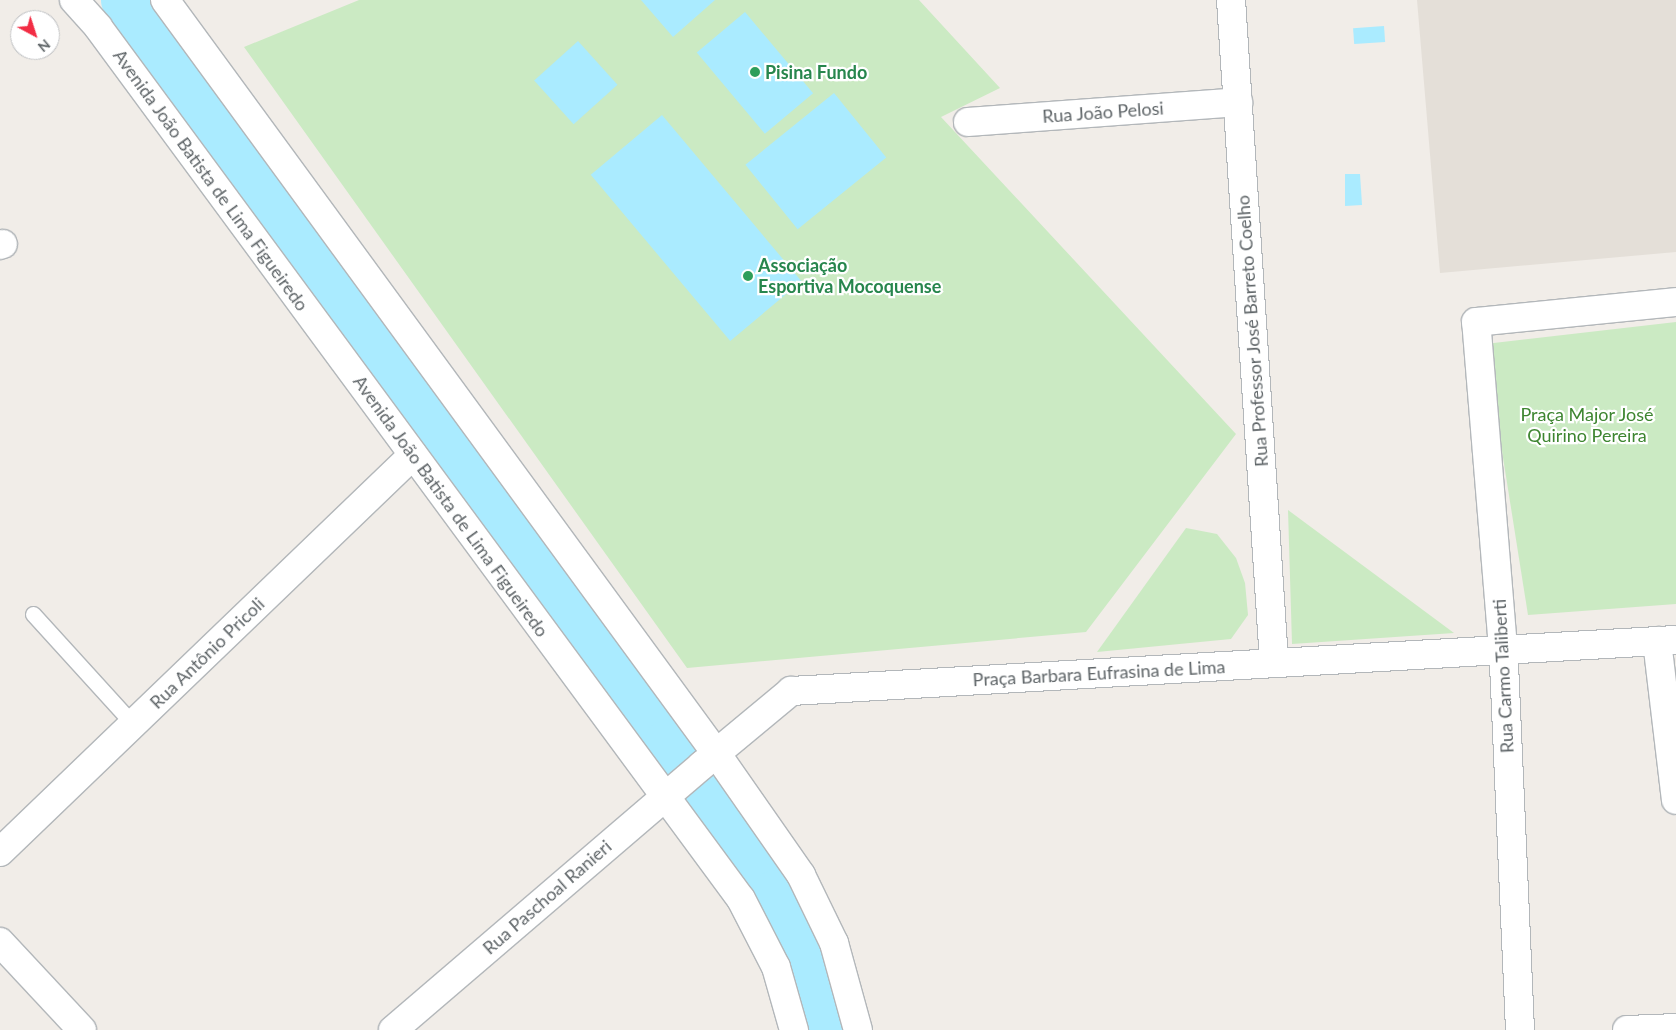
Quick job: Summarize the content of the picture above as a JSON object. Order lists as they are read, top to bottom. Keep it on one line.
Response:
{"streets":{"street":["Rua João Pelosi","Avenida João Batista de Lima Figueiredo","Rua Professor José Barreto Coelho","Rua Antônio Pricoli","Praça Barbara Eufrasina de Lima","Rua Carmo Taliberti","Rua Paschoal Ranieri"]},"crossings":[["Rua João Pelosi","Rua Professor José Barreto Coelho"],["Avenida João Batista de Lima Figueiredo","Rua Antônio Pricoli"],["Avenida João Batista de Lima Figueiredo","Rua Paschoal Ranieri"],["Rua Professor José Barreto Coelho","Praça Barbara Eufrasina de Lima"],["Praça Barbara Eufrasina de Lima","Rua Carmo Taliberti"],["Praça Barbara Eufrasina de Lima","Rua Paschoal Ranieri"]],"parks":["Praça Major José Quirino Pereira"],"places":["Pisina Fundo","Associação Esportiva Mocoquense"],"north":"bottom right"}
